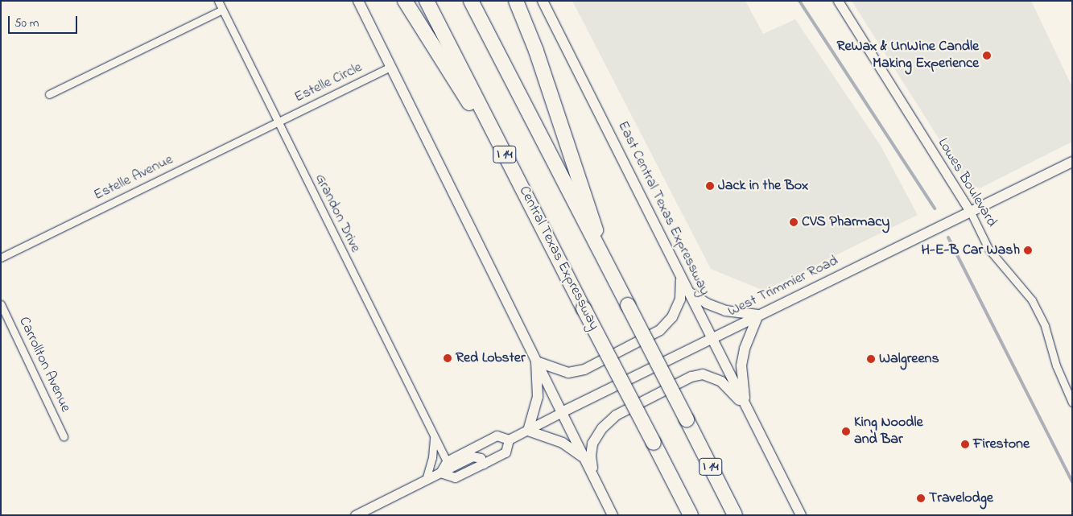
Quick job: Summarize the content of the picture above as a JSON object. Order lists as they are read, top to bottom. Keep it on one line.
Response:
{"streets":{"highway":["I 14","Central Texas Expressway"],"main road":["East Central Texas Expressway","West Trimmier Road"],"street":["Estelle Circle","Estelle Avenue","Lowes Boulevard","Grandon Drive","Carrollton Avenue"]},"crossings":[["Estelle Circle","Estelle Avenue"],["Estelle Circle","Grandon Drive"],["Estelle Avenue","Grandon Drive"],["Lowes Boulevard","West Trimmier Road"],["East Central Texas Expressway","West Trimmier Road"],["Grandon Drive","West Trimmier Road"]],"places":["ReWax & UnWine Candle Making Experience","Jack in the Box","CVS Pharmacy","H-E-B Car Wash","Red Lobster","Walgreens","King Noodle and Bar","Firestone","Travelodge"],"scale_bar":"50 m"}
